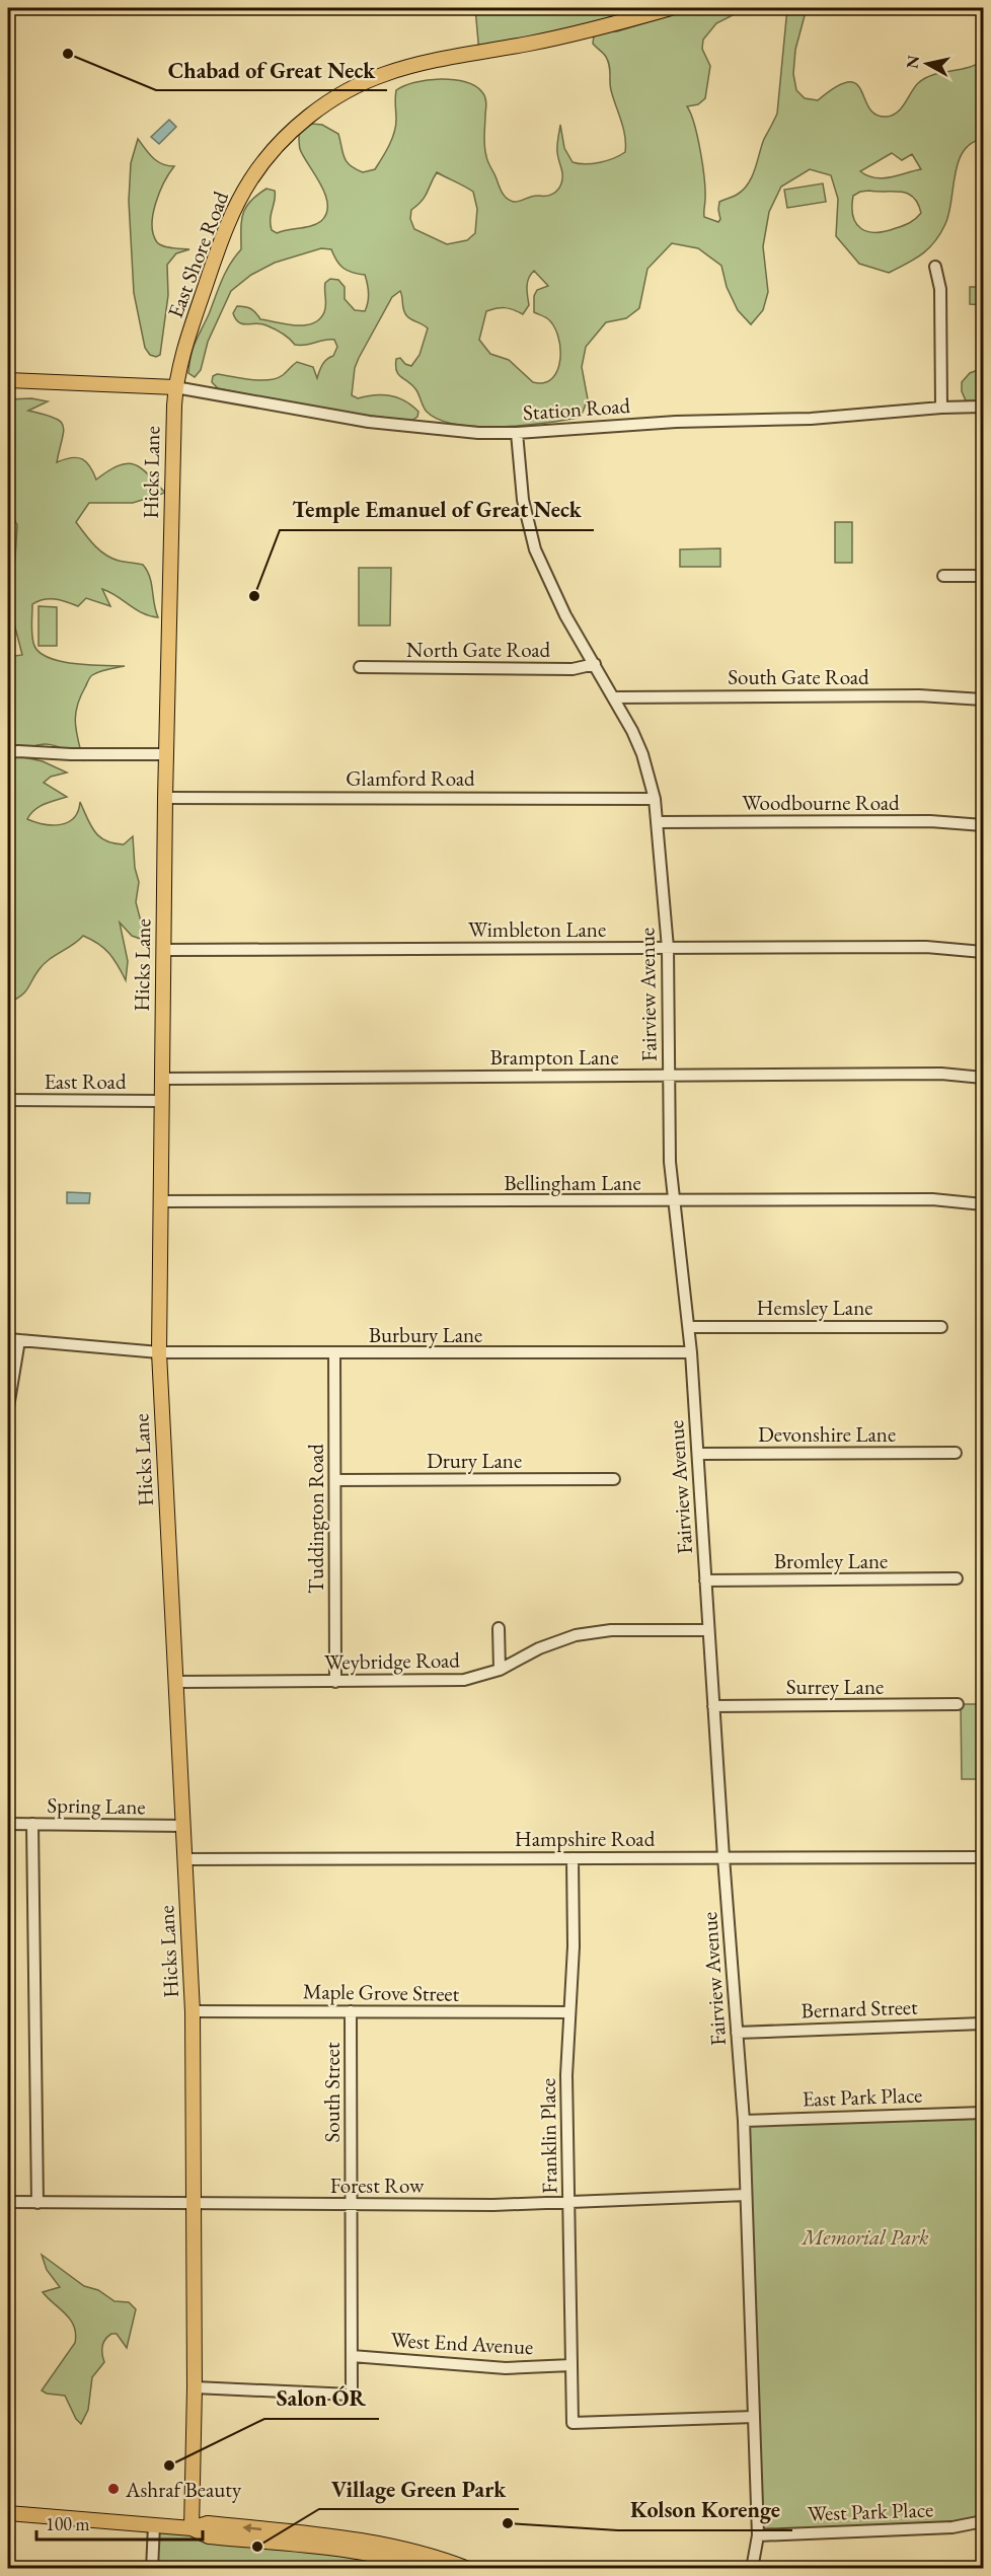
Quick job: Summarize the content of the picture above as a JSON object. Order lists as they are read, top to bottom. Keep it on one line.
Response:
{"streets":{"main road":["East Shore Road","Hicks Lane"],"street":["Station Road","North Gate Road","South Gate Road","Glamford Road","Woodbourne Road","Wimbleton Lane","Fairview Avenue","Brampton Lane","East Road","Bellingham Lane","Hemsley Lane","Burbury Lane","Devonshire Lane","Drury Lane","Tuddington Road","Bromley Lane","Weybridge Road","Surrey Lane","Spring Lane","Hampshire Road","Maple Grove Street","Bernard Street","South Street","East Park Place","Franklin Place","Forest Row","West End Avenue","West Park Place"]},"crossings":[["East Shore Road","Station Road"],["East Shore Road","Hicks Lane"],["Station Road","Hicks Lane"],["Station Road","Fairview Avenue"],["Hicks Lane","Glamford Road"],["Hicks Lane","Wimbleton Lane"],["Hicks Lane","Brampton Lane"],["Hicks Lane","East Road"],["Hicks Lane","Bellingham Lane"],["Hicks Lane","Burbury Lane"],["Hicks Lane","Weybridge Road"],["Hicks Lane","Spring Lane"],["Hicks Lane","Hampshire Road"],["Hicks Lane","Maple Grove Street"],["Hicks Lane","South Street"],["Hicks Lane","Forest Row"],["North Gate Road","Fairview Avenue"],["South Gate Road","Fairview Avenue"],["Glamford Road","Fairview Avenue"],["Woodbourne Road","Fairview Avenue"],["Wimbleton Lane","Fairview Avenue"],["Fairview Avenue","Brampton Lane"],["Fairview Avenue","Bellingham Lane"],["Fairview Avenue","Hemsley Lane"],["Fairview Avenue","Burbury Lane"],["Fairview Avenue","Devonshire Lane"],["Fairview Avenue","Bromley Lane"],["Fairview Avenue","Weybridge Road"],["Fairview Avenue","Surrey Lane"],["Fairview Avenue","Hampshire Road"],["Fairview Avenue","Bernard Street"],["Fairview Avenue","East Park Place"],["Fairview Avenue","Franklin Place"],["Fairview Avenue","Forest Row"],["Fairview Avenue","West Park Place"],["Burbury Lane","Tuddington Road"],["Drury Lane","Tuddington Road"],["Tuddington Road","Weybridge Road"],["Hampshire Road","Franklin Place"],["Maple Grove Street","South Street"],["Maple Grove Street","Franklin Place"],["South Street","Forest Row"],["South Street","West End Avenue"],["Franklin Place","Forest Row"],["Franklin Place","West End Avenue"]],"parks":["Memorial Park"],"places":["Chabad of Great Neck","Temple Emanuel of Great Neck","Salon ÓR","Ashraf Beauty","Kolson Korenge","Village Green Park"],"scale_bar":"100 m","north":"left"}
